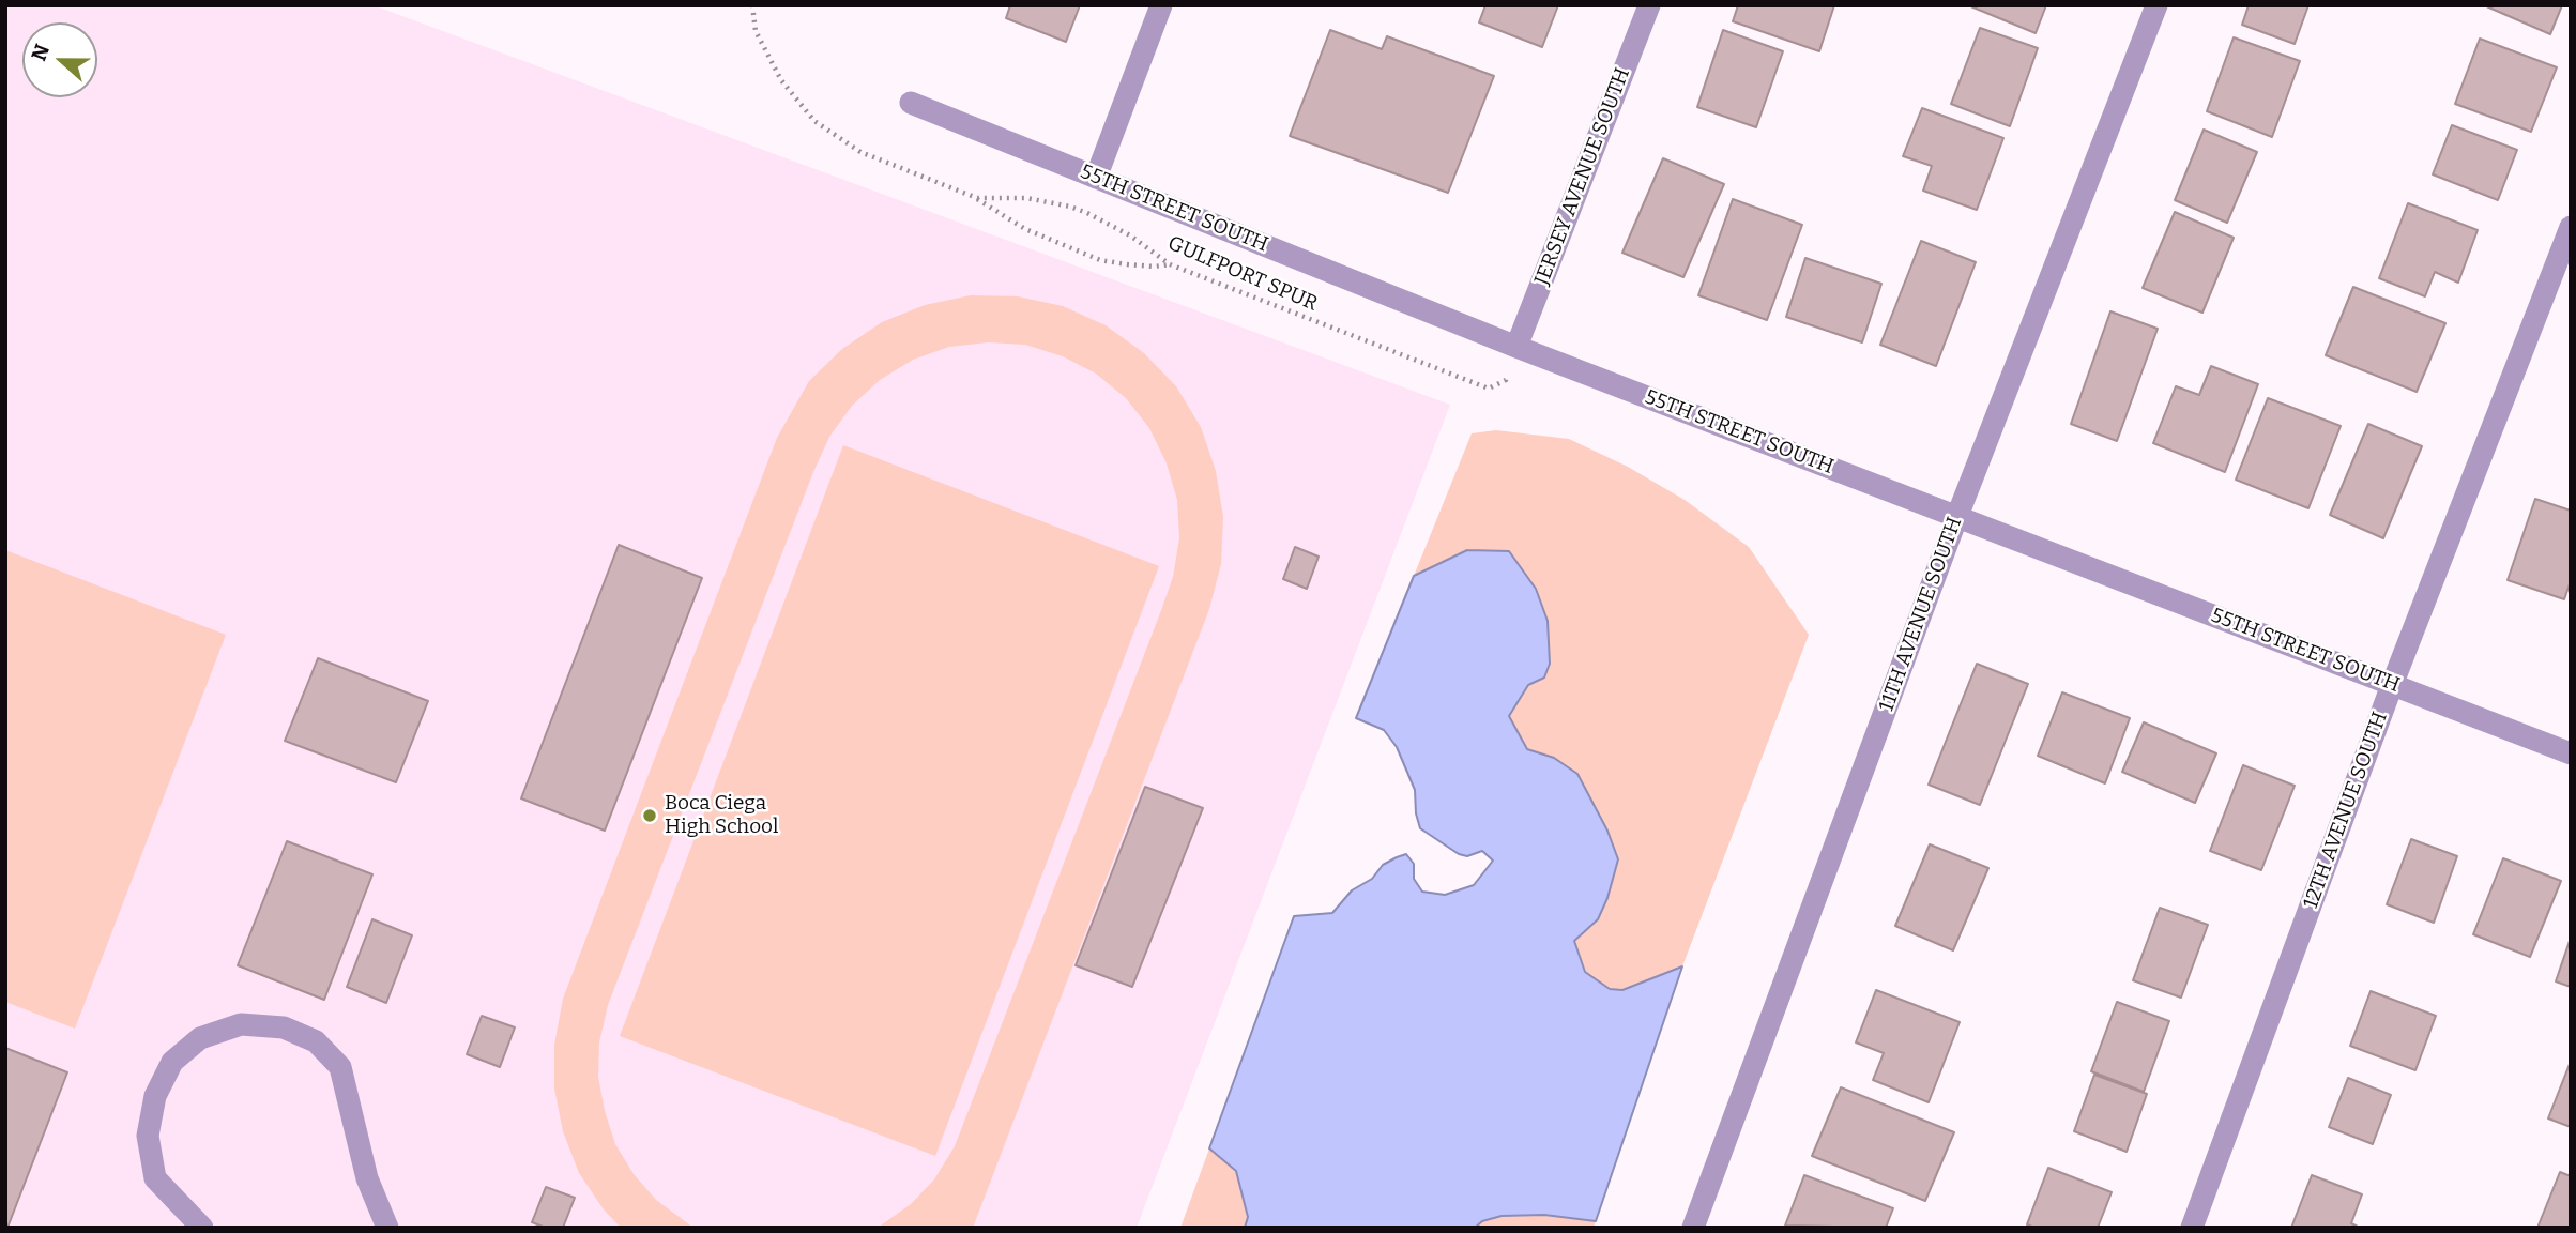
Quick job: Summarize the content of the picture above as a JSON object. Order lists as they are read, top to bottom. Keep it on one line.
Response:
{"streets":{"street":["JERSEY AVENUE SOUTH","55TH STREET SOUTH","11TH AVENUE SOUTH","12TH AVENUE SOUTH"],"path":["GULFPORT SPUR"]},"crossings":[["JERSEY AVENUE SOUTH","55TH STREET SOUTH"],["JERSEY AVENUE SOUTH","GULFPORT SPUR"],["55TH STREET SOUTH","GULFPORT SPUR"],["55TH STREET SOUTH","11TH AVENUE SOUTH"],["55TH STREET SOUTH","12TH AVENUE SOUTH"]],"places":["Boca Ciega High School"],"north":"left"}
